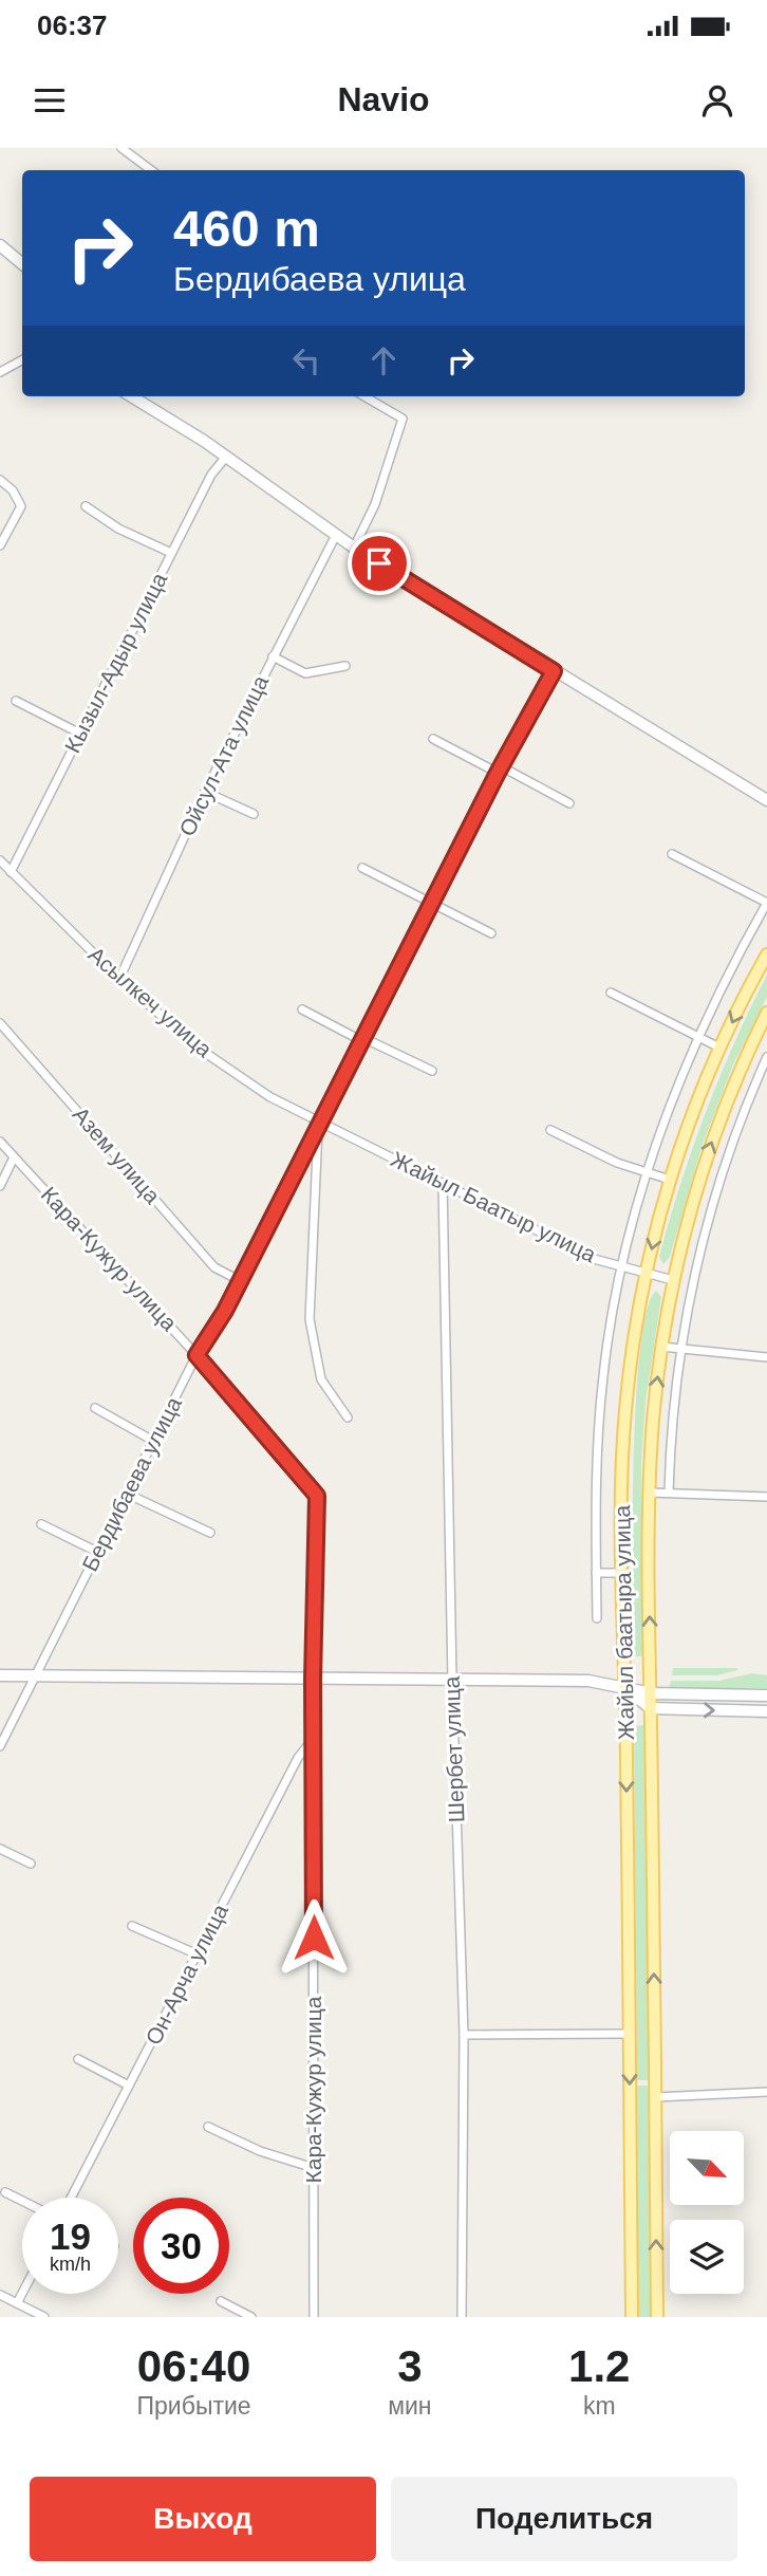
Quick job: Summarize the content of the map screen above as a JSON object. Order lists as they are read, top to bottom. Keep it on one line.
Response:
{"streets":{"main road":["Жайыл баатыра улица"],"street":["Кызыл-Адыр улица","Ойсул-Ата улица","Асылкеч улица","Азем улица","Жайыл Баатыр улица","Кара-Кужур улица","Бердибаева улица","Шербет улица","Он-Арча улица"]},"crossings":[["Кызыл-Адыр улица","Асылкеч улица"],["Ойсул-Ата улица","Асылкеч улица"],["Асылкеч улица","Жайыл Баатыр улица"],["Асылкеч улица","Бердибаева улица"],["Азем улица","Бердибаева улица"],["Жайыл Баатыр улица","Бердибаева улица"],["Жайыл Баатыр улица","Жайыл баатыра улица"],["Жайыл Баатыр улица","Шербет улица"],["Кара-Кужур улица","Бердибаева улица"],["Кара-Кужур улица","Он-Арча улица"]],"north":"bottom right","page":{"status":"06:37","header":"Navio","turn":["460 m","Бердибаева улица"],"speed":"19 km/h","limit":"30","eta":["06:40","Прибытие","3","мин","1.2","km"],"buttons":["Выход","Поделиться"]}}
